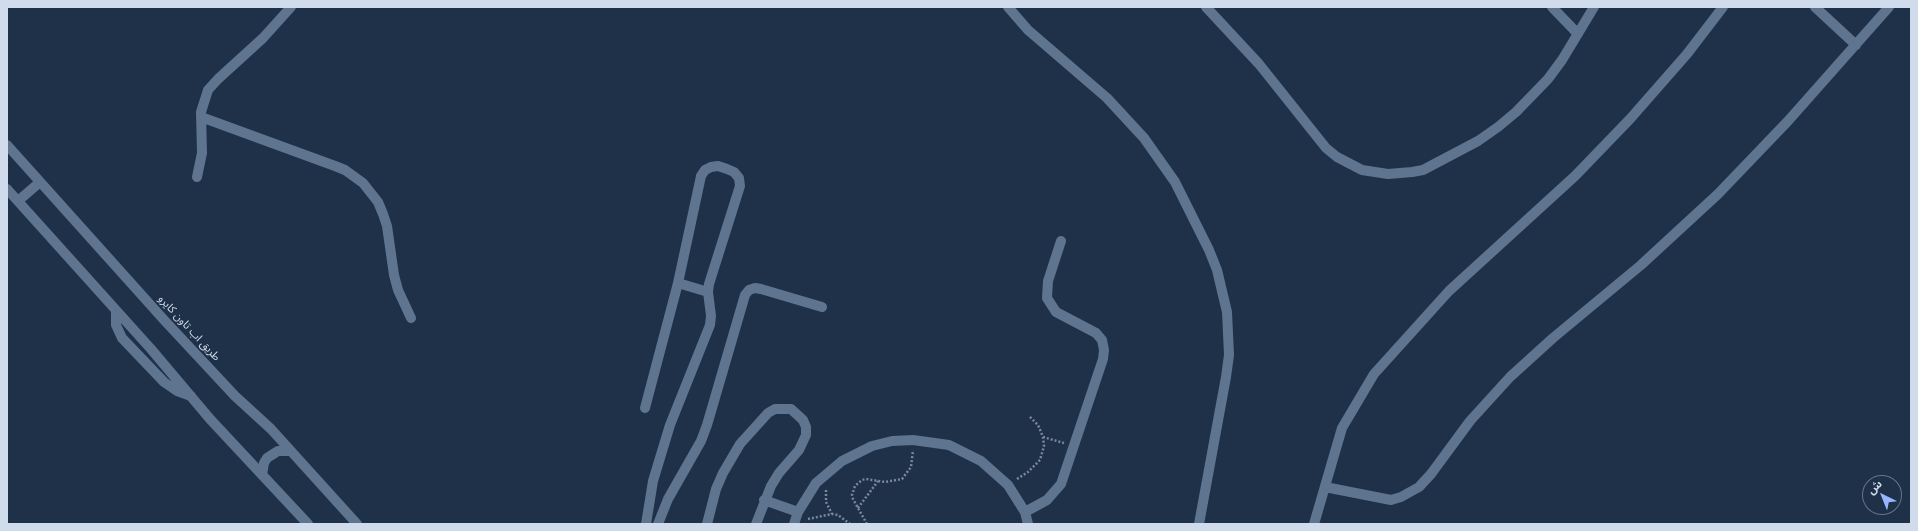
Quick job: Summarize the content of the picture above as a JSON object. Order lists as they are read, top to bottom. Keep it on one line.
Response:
{"streets":{"street":["طريق اب تاون كايرو"]},"north":"top left"}
